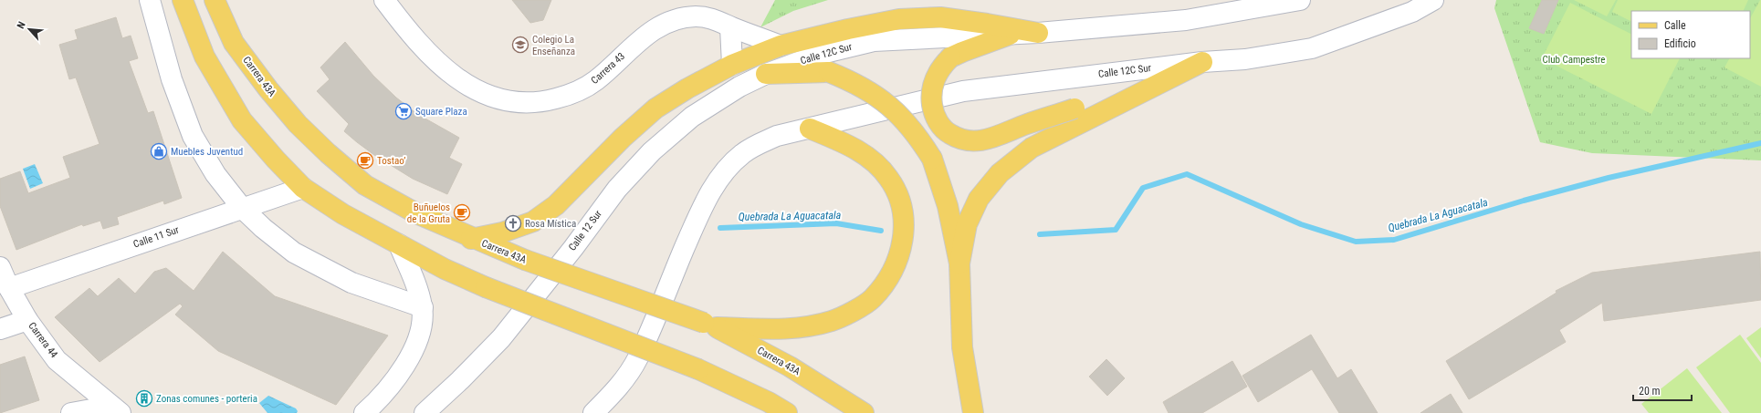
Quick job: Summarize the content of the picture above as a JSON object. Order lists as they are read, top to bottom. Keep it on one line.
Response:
{"streets":{"main road":["Carrera 43A"],"street":["Calle 12C Sur","Carrera 43","Calle 12 Sur","Calle 11 Sur","Carrera 44"]},"crossings":[["Calle 12C Sur","Calle 12 Sur"],["Calle 11 Sur","Carrera 44"]],"water":["Quebrada La Aguacatala"],"parks":["Club Campestre"],"places":{"school or university":["Colegio La Enseñanza"],"supermarket":["Square Plaza"],"shop":["Muebles Juventud"],"cafe":["Tostao’","Buñuelos de la Gruta"],"church":["Rosa Mística"],"building":["Zonas comunes - porteria"]},"legend":["Calle","Edificio"],"scale_bar":"20 m","north":"top left"}
